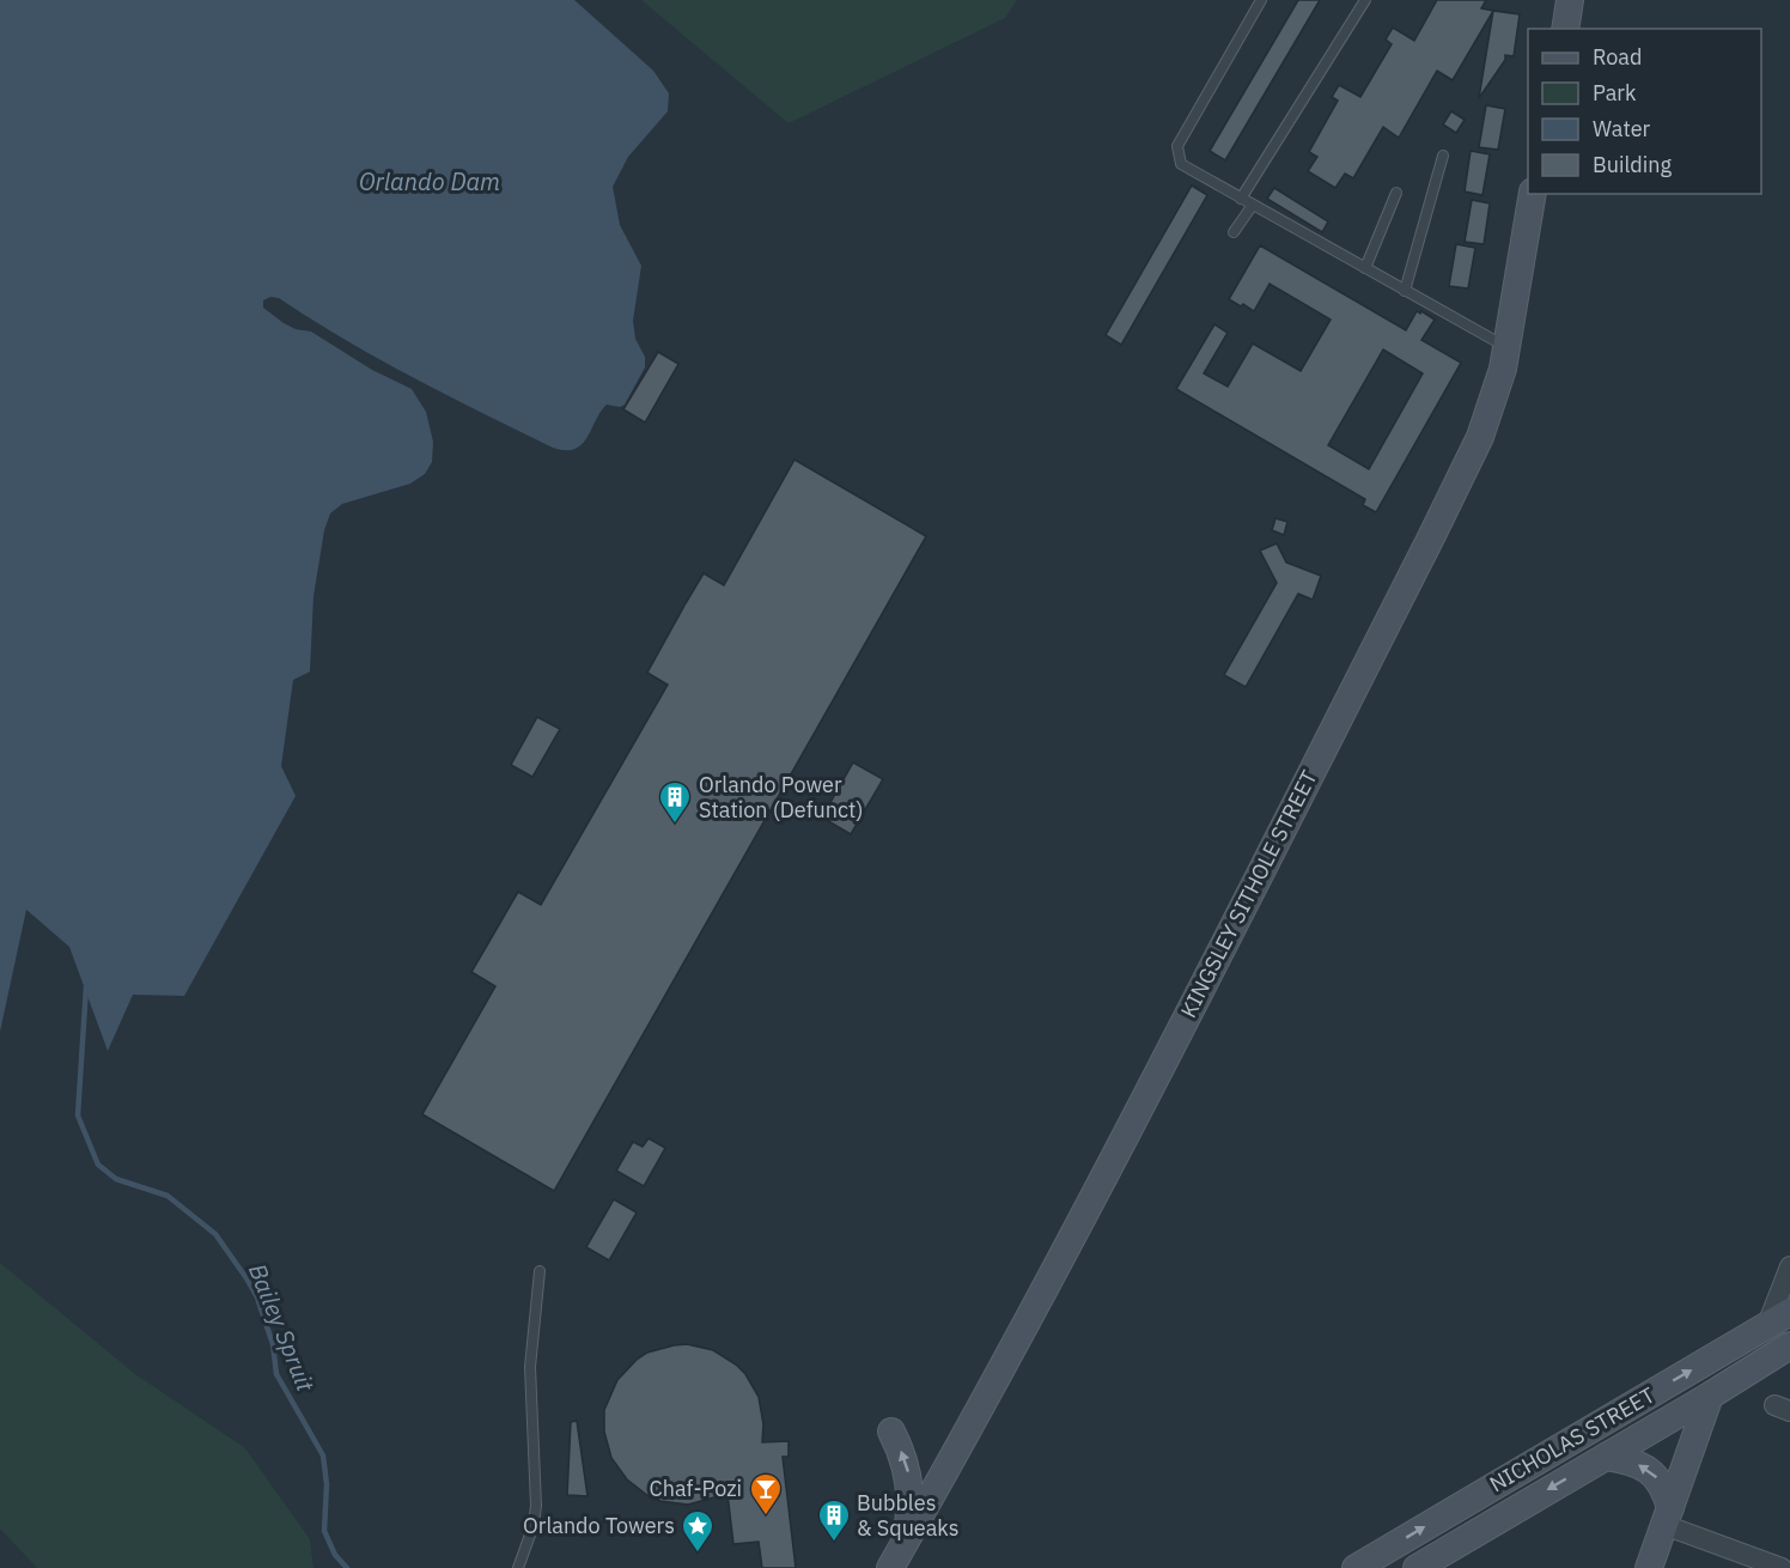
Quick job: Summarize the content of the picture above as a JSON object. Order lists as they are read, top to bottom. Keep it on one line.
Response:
{"streets":{"street":["KINGSLEY SITHOLE STREET","NICHOLAS STREET"]},"water":["Orlando Dam","Bailey Spruit"],"places":{"building":["Orlando Power Station (Defunct)","Bubbles & Squeaks"],"bar":["Chaf-Pozi"],"place":["Orlando Towers"]},"legend":["Road","Park","Water","Building"]}
